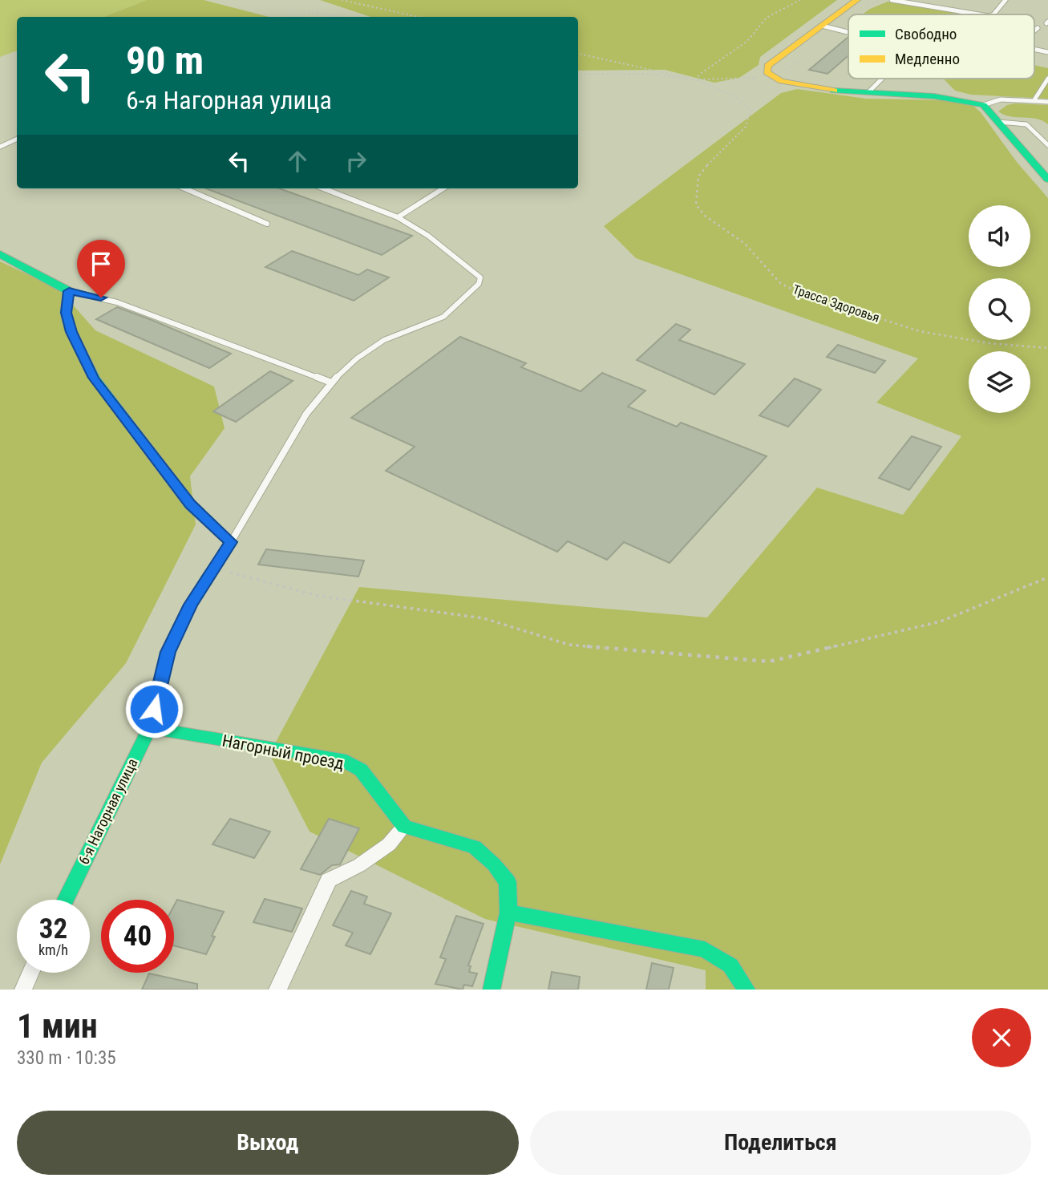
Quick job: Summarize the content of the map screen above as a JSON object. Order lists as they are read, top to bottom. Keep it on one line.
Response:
{"streets":{"street":["Нагорный проезд","6-я Нагорная улица"],"path":["Трасса Здоровья"]},"crossings":[["Нагорный проезд","6-я Нагорная улица"]],"legend":["Свободно","Медленно"],"page":{"turn":["90 m","6-я Нагорная улица"],"speed":"32 km/h","limit":"40","heading":["1 мин","330 m · 10:35"],"buttons":["Выход","Поделиться"]}}
